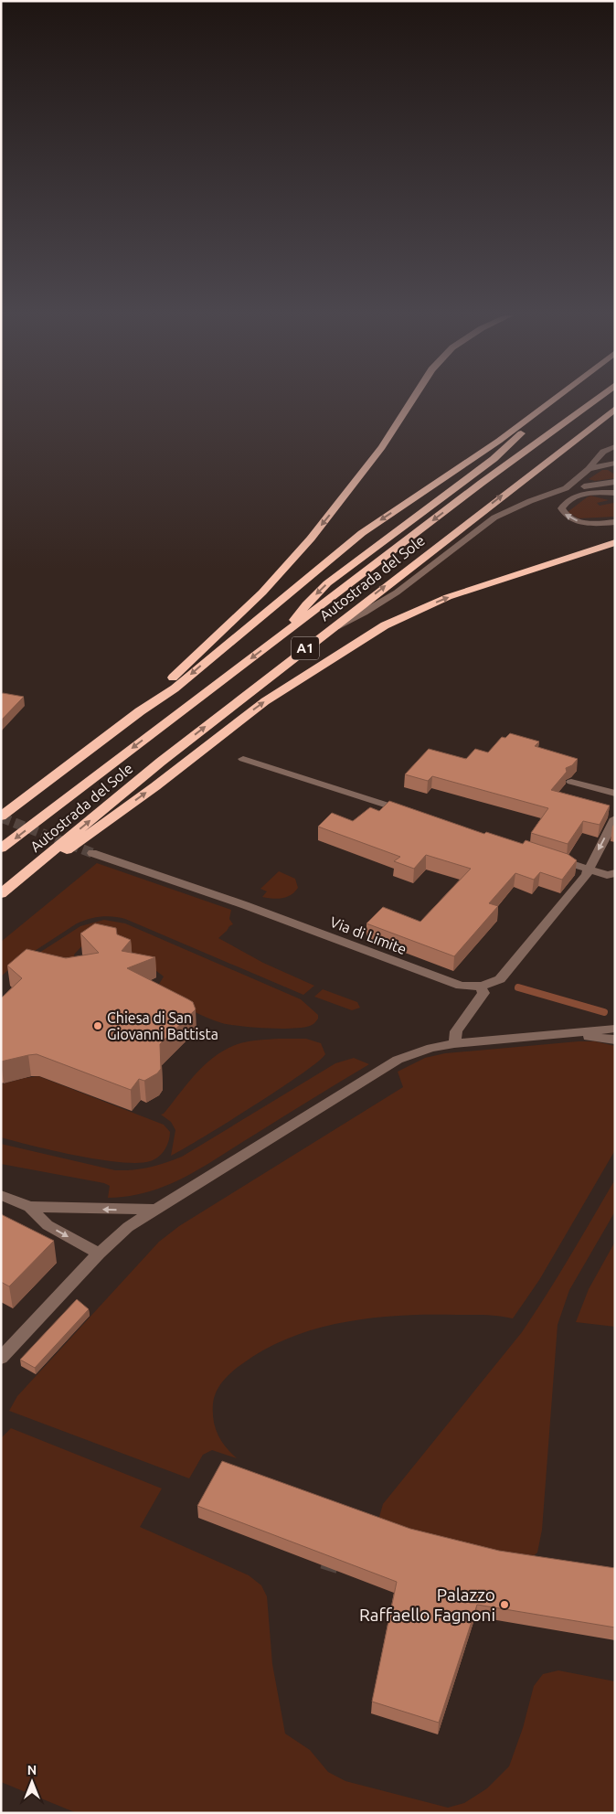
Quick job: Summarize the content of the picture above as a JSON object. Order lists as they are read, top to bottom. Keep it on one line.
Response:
{"streets":{"highway":["Autostrada del Sole","A1"],"street":["Via di Limite"]},"places":["Chiesa di San Giovanni Battista","Palazzo Raffaello Fagnoni"],"north":"top"}
